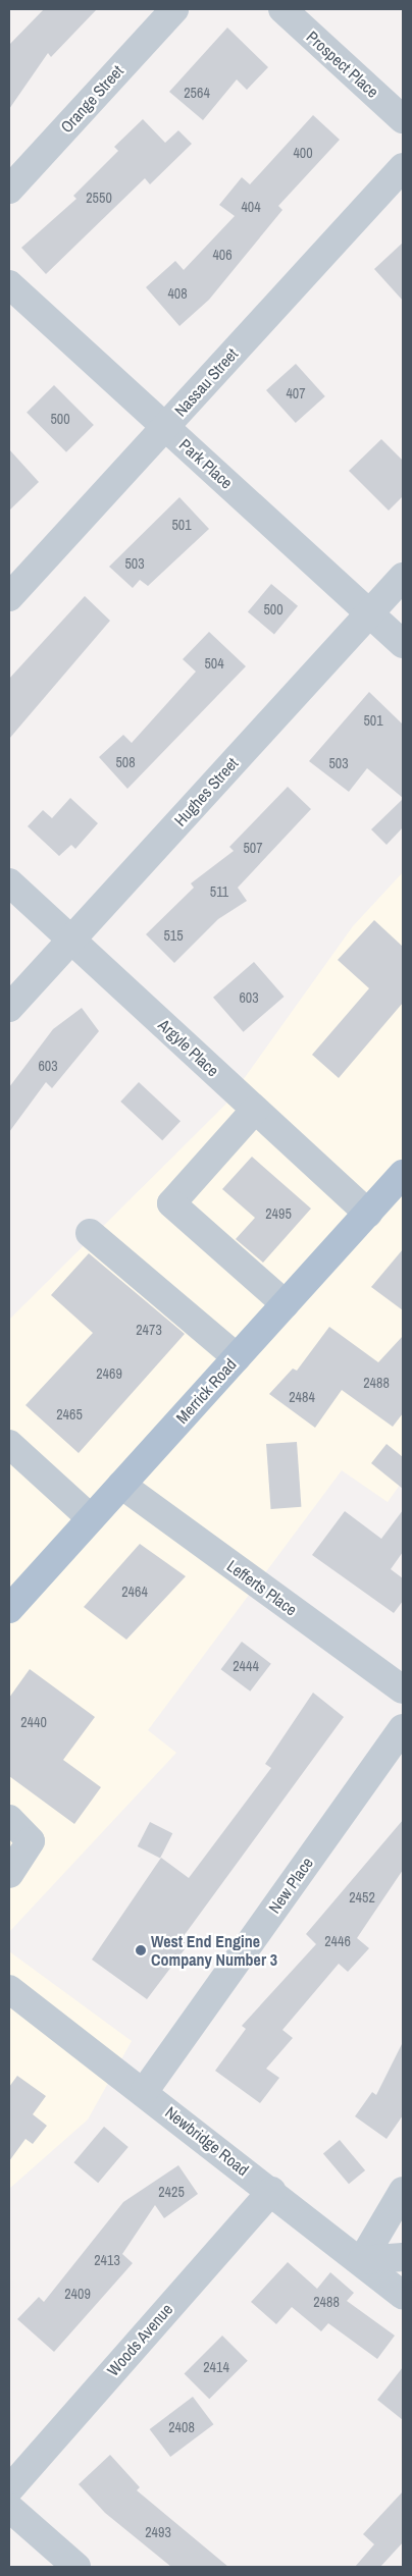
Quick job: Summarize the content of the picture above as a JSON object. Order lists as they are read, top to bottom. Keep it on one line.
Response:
{"streets":{"main road":["Merrick Road"],"street":["Prospect Place","Orange Street","Nassau Street","Park Place","Hughes Street","Argyle Place","Lefferts Place","New Place","Newbridge Road","Woods Avenue"]},"crossings":[["Nassau Street","Park Place"],["Park Place","Hughes Street"],["Hughes Street","Argyle Place"],["Argyle Place","Merrick Road"],["Merrick Road","Lefferts Place"],["New Place","Newbridge Road"],["Newbridge Road","Woods Avenue"]],"places":["West End Engine Company Number 3"],"house_numbers":["2564","400","2550","404","406","408","407","500","501","503","500","504","501","508","503","507","511","515","603","603","2495","2473","2469","2488","2484","2465","2464","2444","2440","2452","2446","2425","2413","2409","2488","2414","2408","2493"]}
